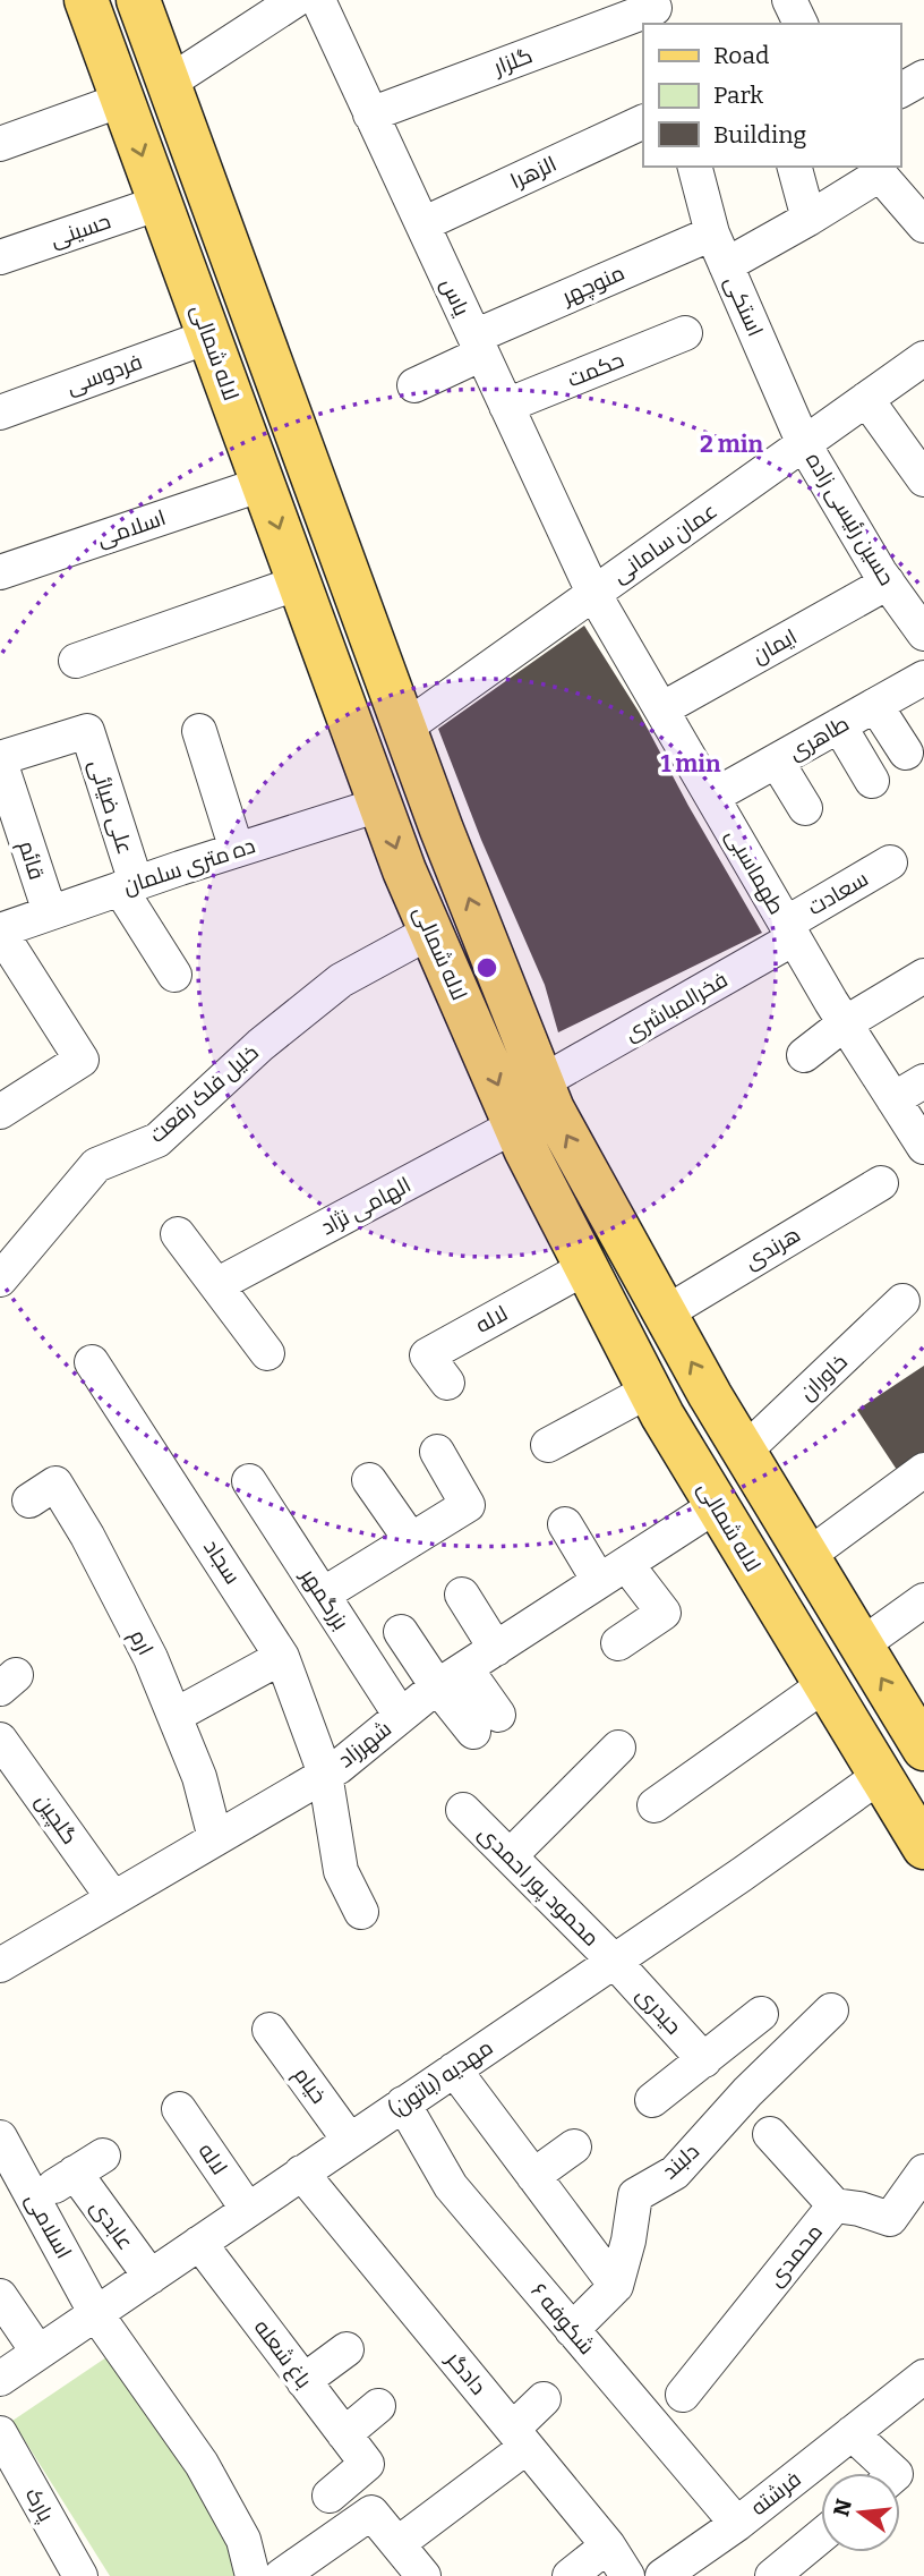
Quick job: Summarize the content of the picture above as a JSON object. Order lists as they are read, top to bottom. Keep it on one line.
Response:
{"streets":{"main road":["لاله شمالی"],"street":["گلزار","الزهرا","حسینی","منوچهر","یاس","استکی","حکمت","فردوسی","حسین رئیسی زاده","اسلامی","عمان سامانی","ایمان","طاهری","علی ضیائی","قائم","ده متری سلمان","طهماسبی","سعادت","فخرالمباشری","خلیل فلک رفعت","الهامی نژاد","هرندی","لاله","خاوران","سجاد","بزرگمهر","ارم","شهرزاد","گلچین","محمود پور احمدی","حیدری","مهدیه (باتون)","خیام","دلبند","عابدی","محمدی","شکوفه ۶","باغ شعله","دادگر","فرشته","پارک"]},"crossings":[["گلزار","یاس"],["الزهرا","یاس"],["حسینی","لاله شمالی"],["منوچهر","یاس"],["منوچهر","استکی"],["یاس","حکمت"],["یاس","عمان سامانی"],["یاس","طهماسبی"],["استکی","حسین رئیسی زاده"],["استکی","عمان سامانی"],["لاله شمالی","فردوسی"],["لاله شمالی","اسلامی"],["لاله شمالی","عمان سامانی"],["لاله شمالی","ده متری سلمان"],["لاله شمالی","خلیل فلک رفعت"],["لاله شمالی","الهامی نژاد"],["لاله شمالی","هرندی"],["لاله شمالی","لاله"],["لاله شمالی","خاوران"],["لاله شمالی","شهرزاد"],["لاله شمالی","مهدیه (باتون)"],["حسین رئیسی زاده","عمان سامانی"],["حسین رئیسی زاده","ایمان"],["اسلامی","مهدیه (باتون)"],["عمان سامانی","طهماسبی"],["ایمان","طهماسبی"],["طاهری","طهماسبی"],["علی ضیائی","قائم"],["علی ضیائی","ده متری سلمان"],["قائم","ده متری سلمان"],["طهماسبی","سعادت"],["طهماسبی","فخرالمباشری"],["سعادت","فخرالمباشری"],["لاله","مهدیه (باتون)"],["سجاد","شهرزاد"],["بزرگمهر","شهرزاد"],["ارم","شهرزاد"],["شهرزاد","گلچین"],["محمود پور احمدی","حیدری"],["محمود پور احمدی","مهدیه (باتون)"],["حیدری","مهدیه (باتون)"],["مهدیه (باتون)","خیام"],["مهدیه (باتون)","عابدی"],["مهدیه (باتون)","شکوفه ۶"],["مهدیه (باتون)","باغ شعله"],["مهدیه (باتون)","دادگر"],["دلبند","شکوفه ۶"],["شکوفه ۶","فرشته"]],"legend":["Road","Park","Building"],"north":"left","rings":["2 min","1 min"]}
